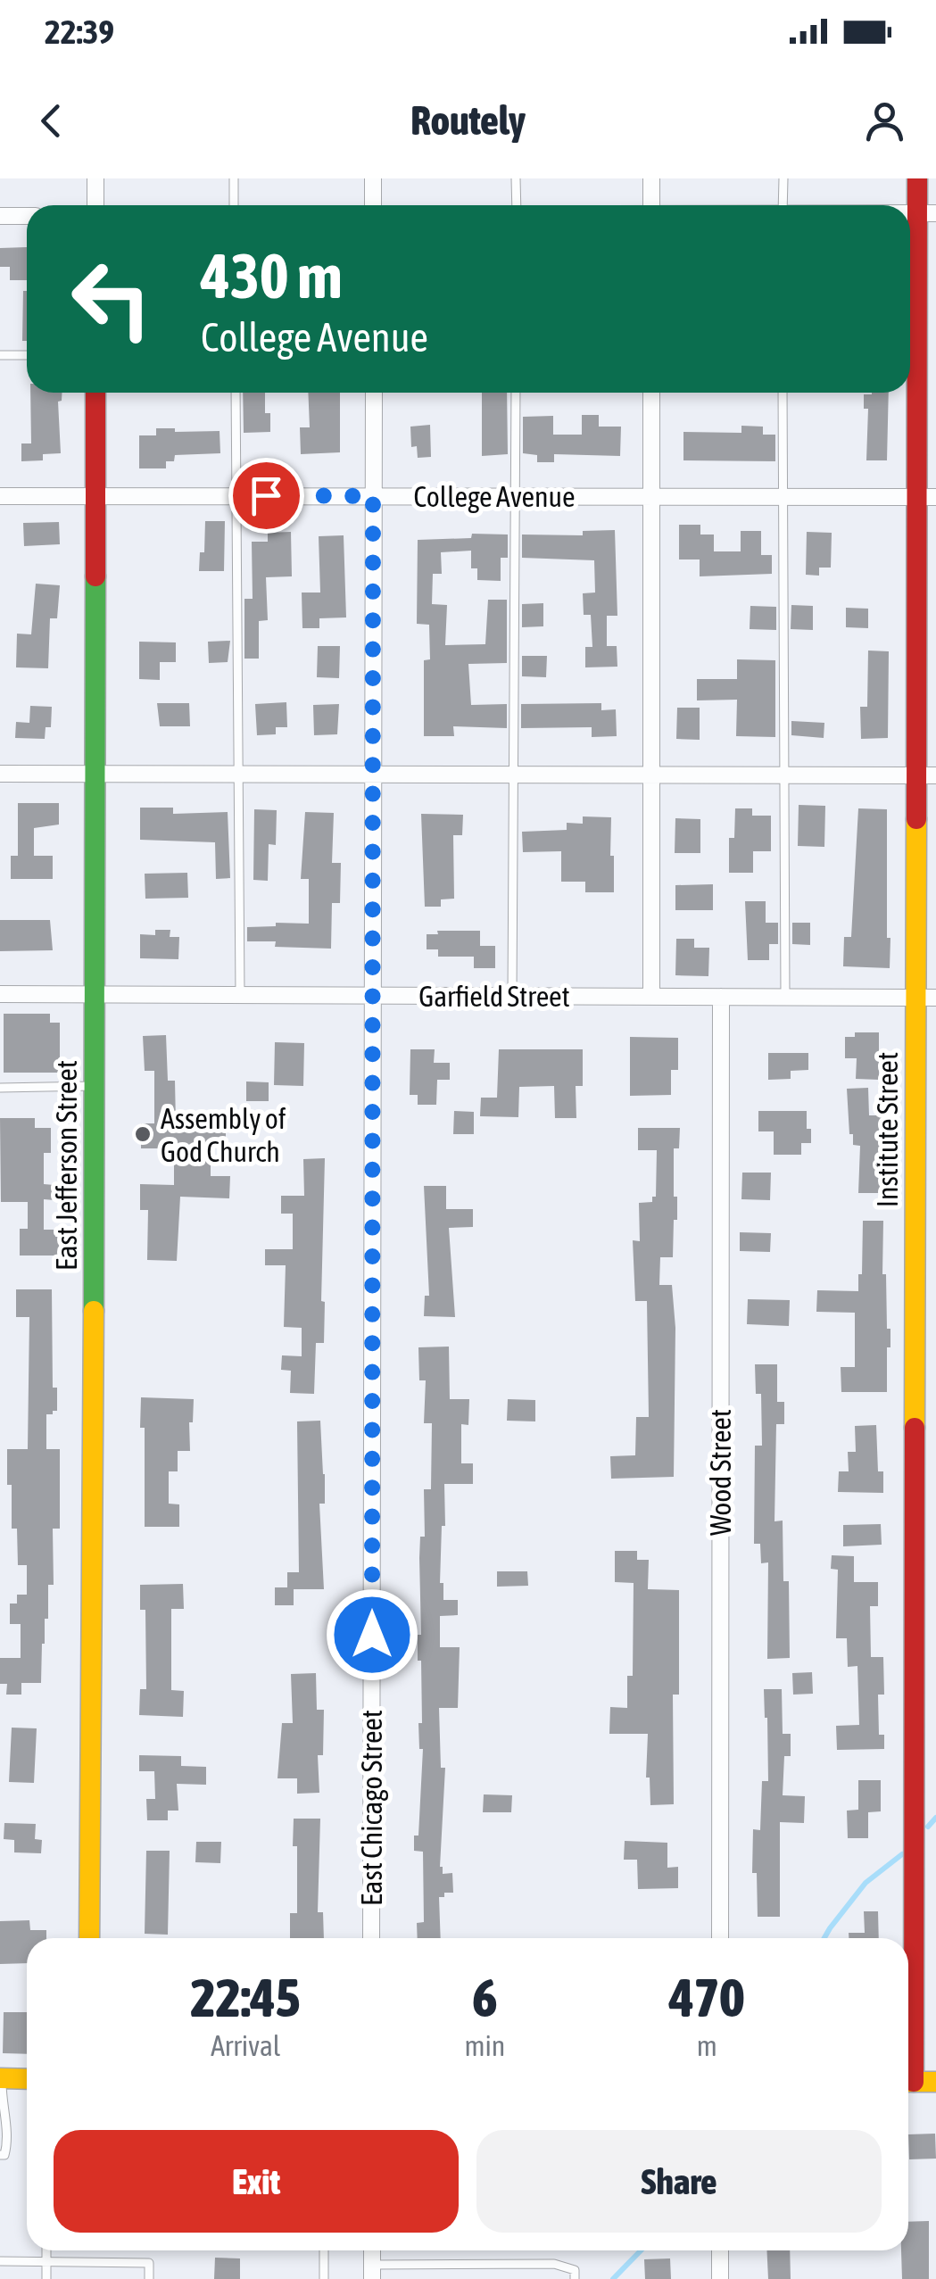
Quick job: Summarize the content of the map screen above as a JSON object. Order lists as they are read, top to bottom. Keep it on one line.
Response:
{"streets":{"street":["College Avenue","Garfield Street","Institute Street","East Jefferson Street","Wood Street","East Chicago Street"]},"crossings":[["College Avenue","Institute Street"],["College Avenue","East Jefferson Street"],["College Avenue","East Chicago Street"],["Garfield Street","Institute Street"],["Garfield Street","East Jefferson Street"],["Garfield Street","Wood Street"],["Garfield Street","East Chicago Street"]],"places":["Assembly of God Church"],"page":{"status":"22:39","header":"Routely","turn":["430 m","College Avenue"],"eta":["22:45","Arrival","6","min","470","m"],"buttons":["Exit","Share"]}}
